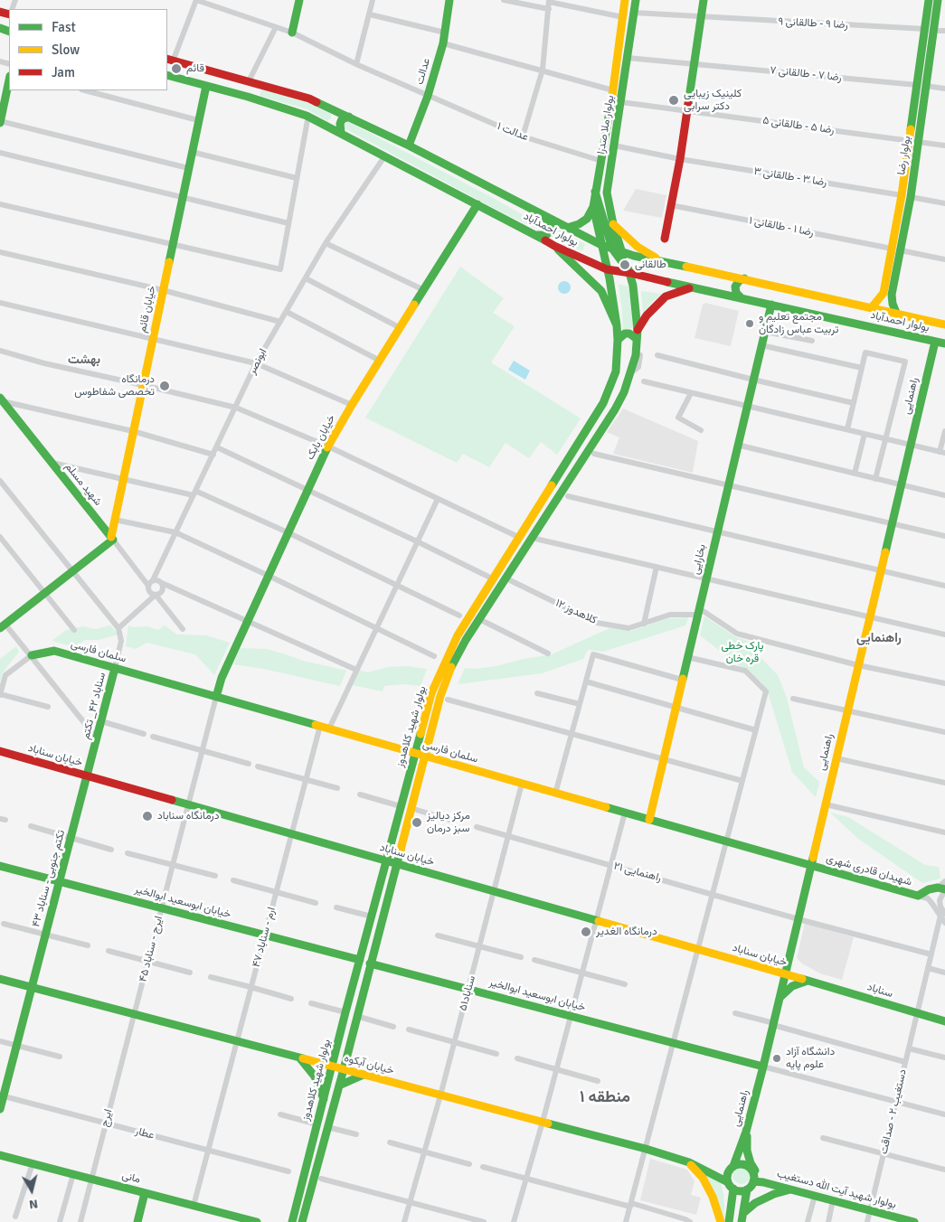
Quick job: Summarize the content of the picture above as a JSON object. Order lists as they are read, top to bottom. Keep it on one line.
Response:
{"streets":{"main road":["عدالت","بولوار ملا صدرا","بولوار رضا","بولوار احمدآباد","خیابان قائم","راهنمایی","خیابان بابک","شهید مسلم","بخارایی","سلمان فارسی","سناباد ۴۲_ تکتم","بولوار شهید کلاهدوز","خیابان سناباد","شهیدان قادری شهری","تکتم جنوبی - سناباد ۴۳","خیابان ابوسعید ابوالخیر","سناباد","خیابان آبکوه","مانی","بولوار شهید آیت الله دستغیب"],"street":["رضا ۹ - طالقانی ۹","رضا ۷ - طالقانی ۷","رضا ۵ - طالقانی ۵","عدالت ۱","رضا ۳ - طالقانی ۳","رضا ۱ - طالقانی ۱","ابونصر","کلاهدوز ۱۲","راهنمایی ۲۱","ارم - سناباد ۴۷","ایرج - سناباد ۴۵","سناباد۵۱","دستغیب ۲ - صداقت","ایرج","عطار"]},"crossings":[["رضا ۹ - طالقانی ۹","بولوار ملا صدرا"],["رضا ۹ - طالقانی ۹","بولوار رضا"],["عدالت","عدالت ۱"],["عدالت","بولوار احمدآباد"],["رضا ۷ - طالقانی ۷","بولوار ملا صدرا"],["رضا ۷ - طالقانی ۷","بولوار رضا"],["بولوار ملا صدرا","رضا ۵ - طالقانی ۵"],["بولوار ملا صدرا","عدالت ۱"],["بولوار ملا صدرا","رضا ۳ - طالقانی ۳"],["بولوار ملا صدرا","بولوار احمدآباد"],["بولوار ملا صدرا","بولوار شهید کلاهدوز"],["رضا ۵ - طالقانی ۵","بولوار رضا"],["بولوار رضا","رضا ۳ - طالقانی ۳"],["بولوار رضا","رضا ۱ - طالقانی ۱"],["بولوار رضا","بولوار احمدآباد"],["بولوار احمدآباد","خیابان قائم"],["بولوار احمدآباد","ابونصر"],["بولوار احمدآباد","راهنمایی"],["بولوار احمدآباد","خیابان بابک"],["بولوار احمدآباد","بخارایی"],["بولوار احمدآباد","بولوار شهید کلاهدوز"],["خیابان قائم","شهید مسلم"],["ابونصر","شهید مسلم"],["راهنمایی","سلمان فارسی"],["راهنمایی","خیابان سناباد"],["راهنمایی","شهیدان قادری شهری"],["راهنمایی","راهنمایی ۲۱"],["راهنمایی","خیابان ابوسعید ابوالخیر"],["راهنمایی","خیابان آبکوه"],["راهنمایی","بولوار شهید آیت الله دستغیب"],["خیابان بابک","سلمان فارسی"],["خیابان بابک","ایرج - سناباد ۴۵"],["بخارایی","کلاهدوز ۱۲"],["بخارایی","سلمان فارسی"],["سلمان فارسی","سناباد ۴۲_ تکتم"],["سلمان فارسی","بولوار شهید کلاهدوز"],["سلمان فارسی","شهیدان قادری شهری"],["سلمان فارسی","ارم - سناباد ۴۷"],["سلمان فارسی","ایرج - سناباد ۴۵"],["سلمان فارسی","سناباد۵۱"],["سناباد ۴۲_ تکتم","خیابان سناباد"],["سناباد ۴۲_ تکتم","تکتم جنوبی - سناباد ۴۳"],["بولوار شهید کلاهدوز","خیابان سناباد"],["بولوار شهید کلاهدوز","خیابان ابوسعید ابوالخیر"],["بولوار شهید کلاهدوز","خیابان آبکوه"],["خیابان سناباد","تکتم جنوبی - سناباد ۴۳"],["خیابان سناباد","ارم - سناباد ۴۷"],["خیابان سناباد","ایرج - سناباد ۴۵"],["خیابان سناباد","سناباد"],["خیابان سناباد","سناباد۵۱"],["راهنمایی ۲۱","سناباد۵۱"],["راهنمایی ۲۱","دستغیب ۲ - صداقت"],["تکتم جنوبی - سناباد ۴۳","خیابان ابوسعید ابوالخیر"],["تکتم جنوبی - سناباد ۴۳","خیابان آبکوه"],["تکتم جنوبی - سناباد ۴۳","عطار"],["خیابان ابوسعید ابوالخیر","ارم - سناباد ۴۷"],["خیابان ابوسعید ابوالخیر","ایرج - سناباد ۴۵"],["خیابان ابوسعید ابوالخیر","سناباد۵۱"],["ارم - سناباد ۴۷","خیابان آبکوه"],["ارم - سناباد ۴۷","عطار"],["ارم - سناباد ۴۷","مانی"],["ایرج - سناباد ۴۵","خیابان آبکوه"],["ایرج - سناباد ۴۵","ایرج"],["سناباد","دستغیب ۲ - صداقت"],["سناباد۵۱","خیابان آبکوه"],["خیابان آبکوه","ایرج"],["خیابان آبکوه","بولوار شهید آیت الله دستغیب"],["دستغیب ۲ - صداقت","بولوار شهید آیت الله دستغیب"],["ایرج","عطار"],["ایرج","مانی"]],"districts":["بهشت","راهنمایی","منطقه ۱"],"parks":["پارک خطی قره خان"],"places":["قائم","کلینیک زیبایی دکتر سرابی","طالقانی","مجتمع تعلیم و تربیت عباس زادگان","درمانگاه تخصصی شفاطوس","درمانگاه سناباد","مرکز دیالیز سبز درمان","درمانگاه الغدیر","دانشگاه آزاد علوم پایه"],"legend":["Fast","Slow","Jam"],"north":"bottom"}
